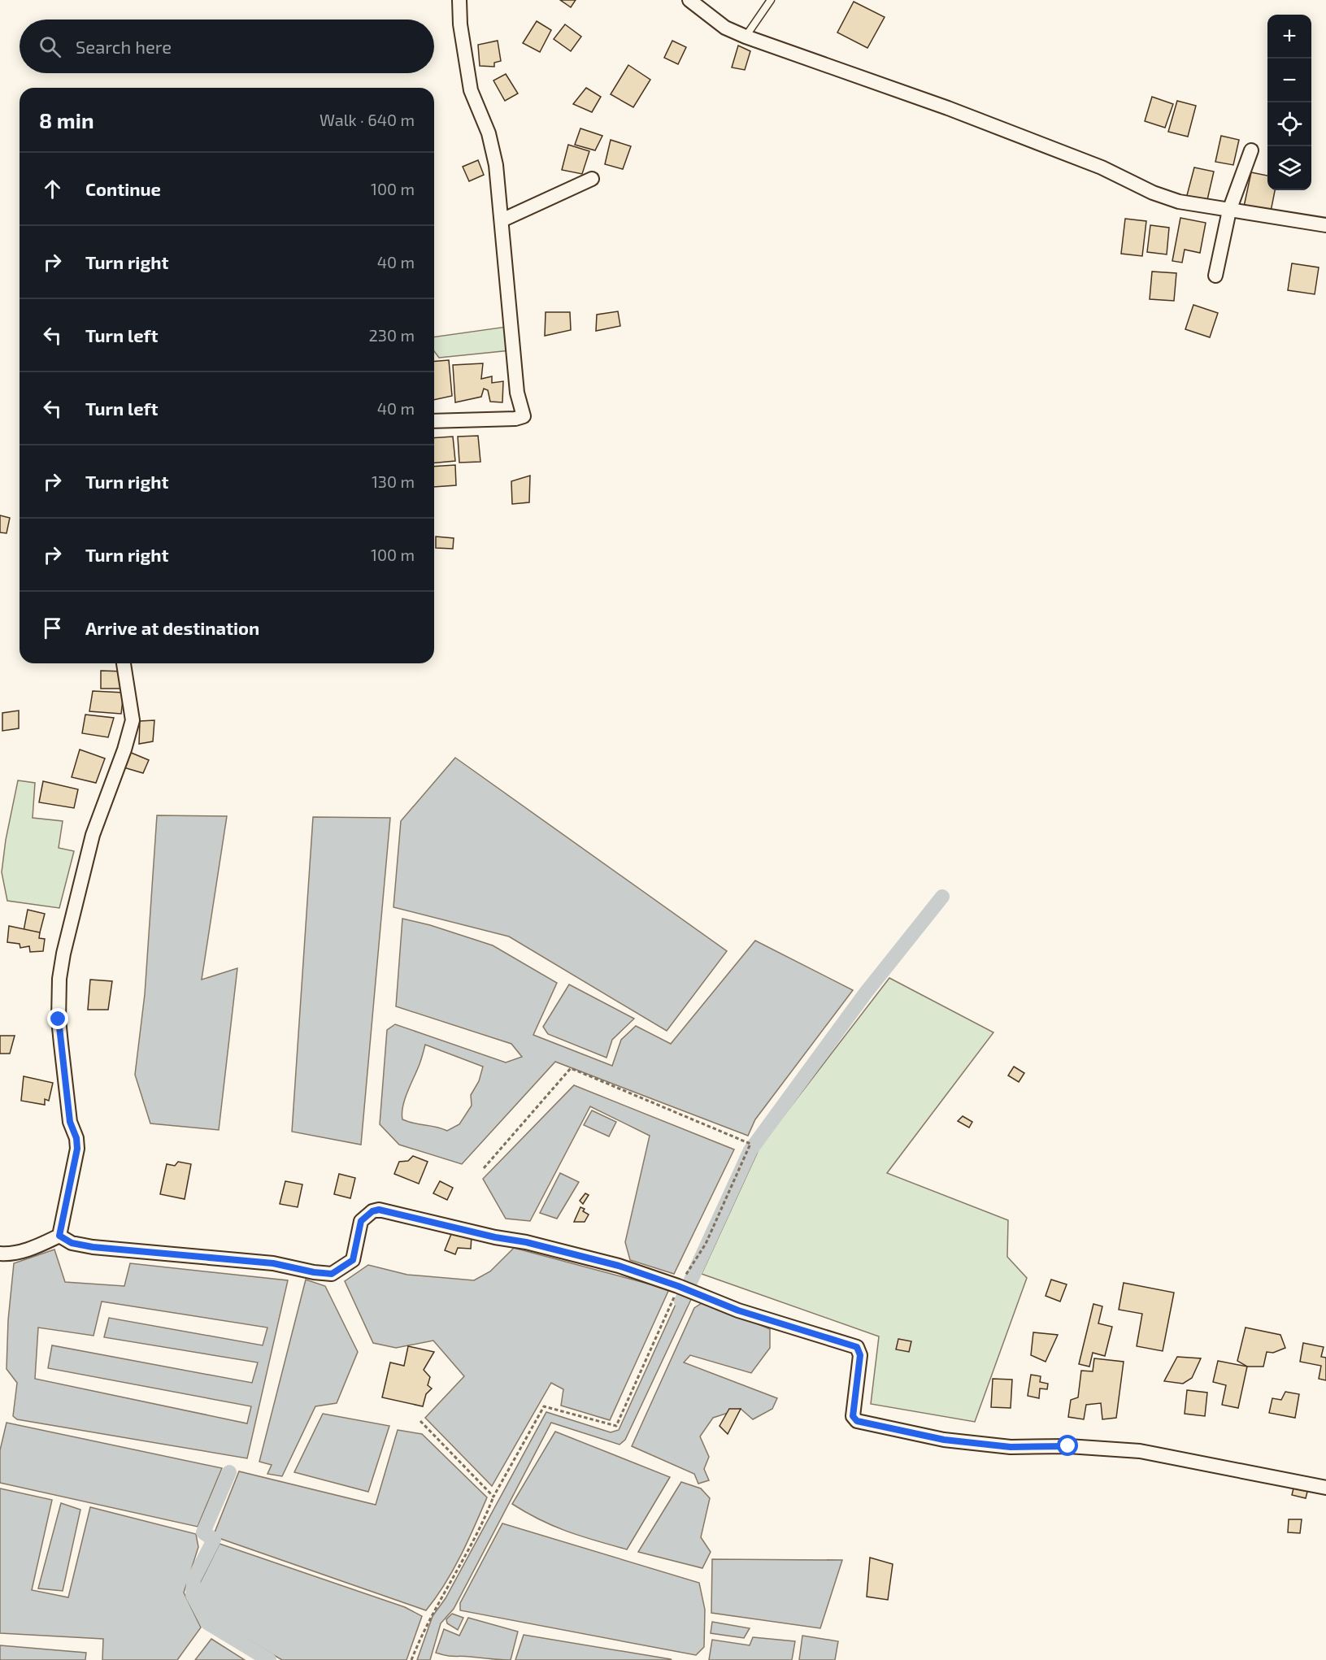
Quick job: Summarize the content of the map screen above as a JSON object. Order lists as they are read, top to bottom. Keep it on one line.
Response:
{"page":{"map_buttons":["+","−"],"search":"Search here","heading":["8 min","Walk · 640 m"],"list":[["Continue","100 m"],["Turn right","40 m"],["Turn left","230 m"],["Turn left","40 m"],["Turn right","130 m"],["Turn right","100 m"],"Arrive at destination"]}}
